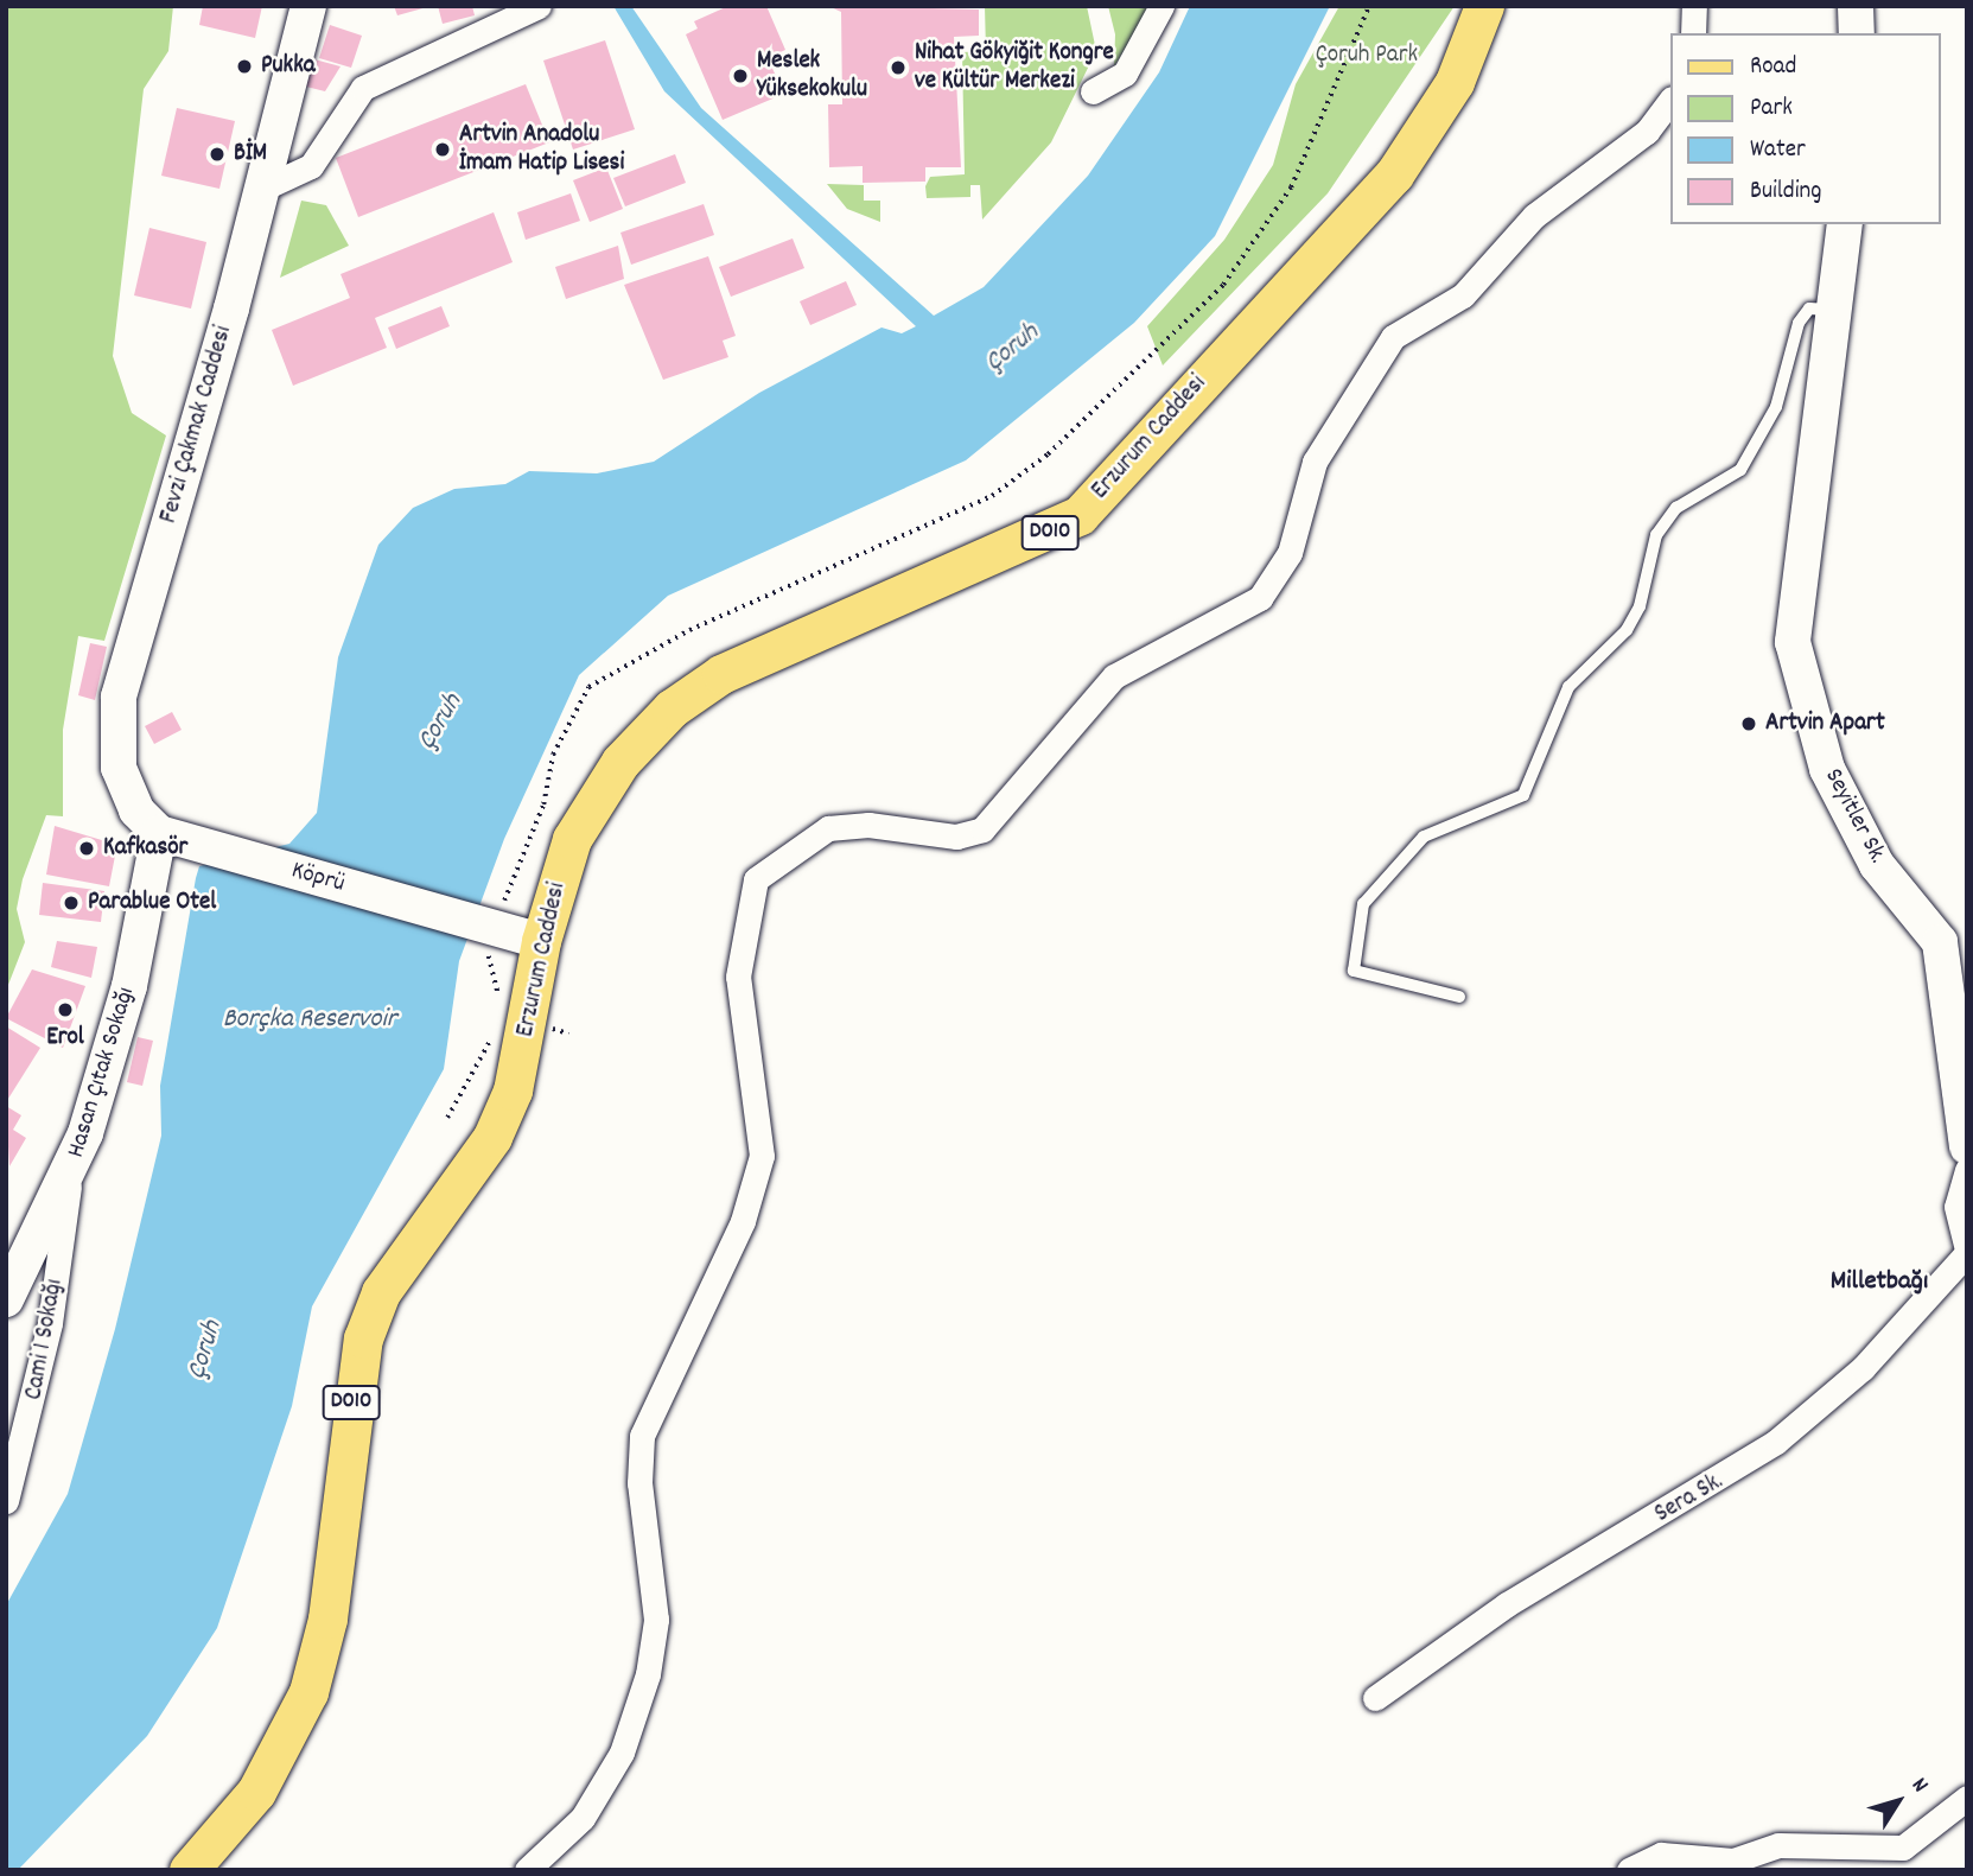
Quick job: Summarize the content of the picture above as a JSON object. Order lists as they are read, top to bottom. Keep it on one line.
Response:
{"streets":{"main road":["Erzurum Caddesi","D010"],"street":["Fevzi Çakmak Caddesi","Seyitler Sk.","Köprü","Hasan Çıtak Sokağı","Cami 1 Sokağı","Sera Sk."]},"crossings":[["Fevzi Çakmak Caddesi","Köprü"],["Fevzi Çakmak Caddesi","Hasan Çıtak Sokağı"],["Erzurum Caddesi","Köprü"],["Köprü","Hasan Çıtak Sokağı"],["Hasan Çıtak Sokağı","Cami 1 Sokağı"]],"districts":["Milletbağı"],"water":["Çoruh","Borçka Reservoir"],"parks":["Çoruh Park"],"places":["Pukka","Nihat Gökyiğit Kongre ve Kültür Merkezi","Meslek Yüksekokulu","Artvin Anadolu İmam Hatip Lisesi","BİM","Artvin Apart","Kafkasör","Parablue Otel","Erol"],"legend":["Road","Park","Water","Building"],"north":"top right"}
